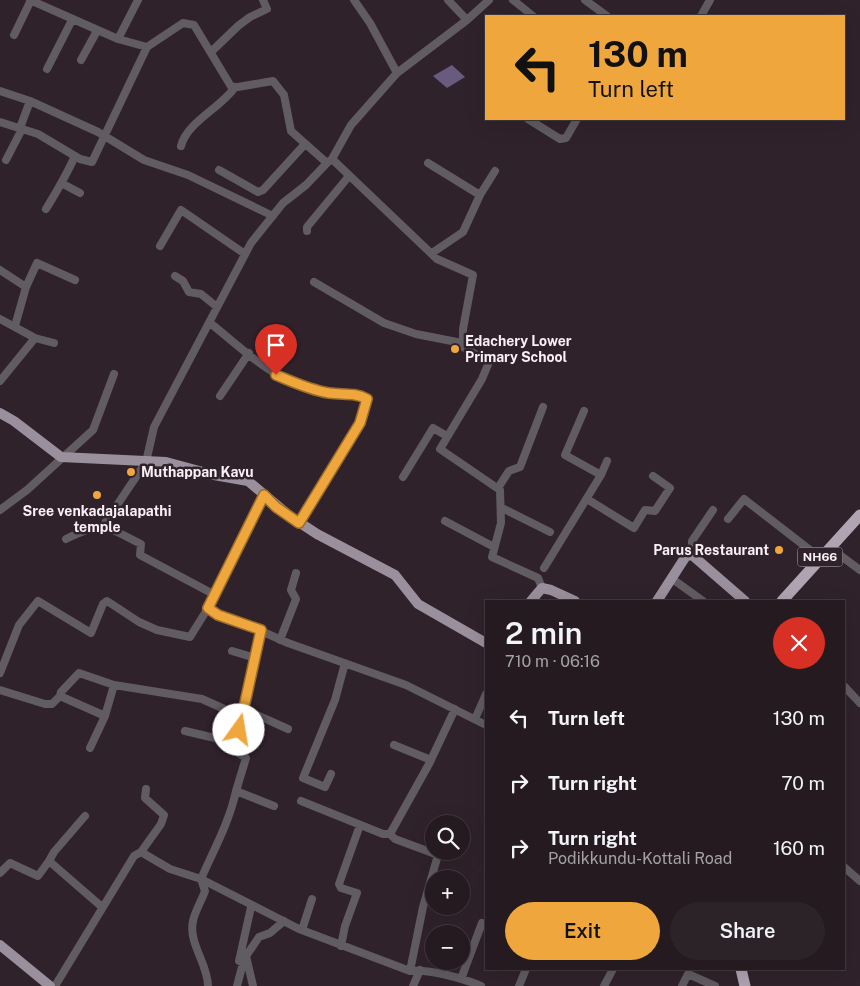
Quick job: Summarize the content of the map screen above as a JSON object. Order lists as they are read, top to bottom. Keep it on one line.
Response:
{"streets":{"highway":["NH66"]},"places":["Edachery Lower Primary School","Muthappan Kavu","Sree venkadajalapathi temple","Parus Restaurant"],"page":{"turn":["130 m","Turn left"],"heading":["2 min","710 m · 06:16"],"list":[{"name":"Turn left","value":"130 m"},{"name":"Turn right","value":"70 m"},{"name":"Turn right","note":"Podikkundu-Kottali Road","value":"160 m"}],"map_buttons":["+","−"],"buttons":["Exit","Share"]}}
